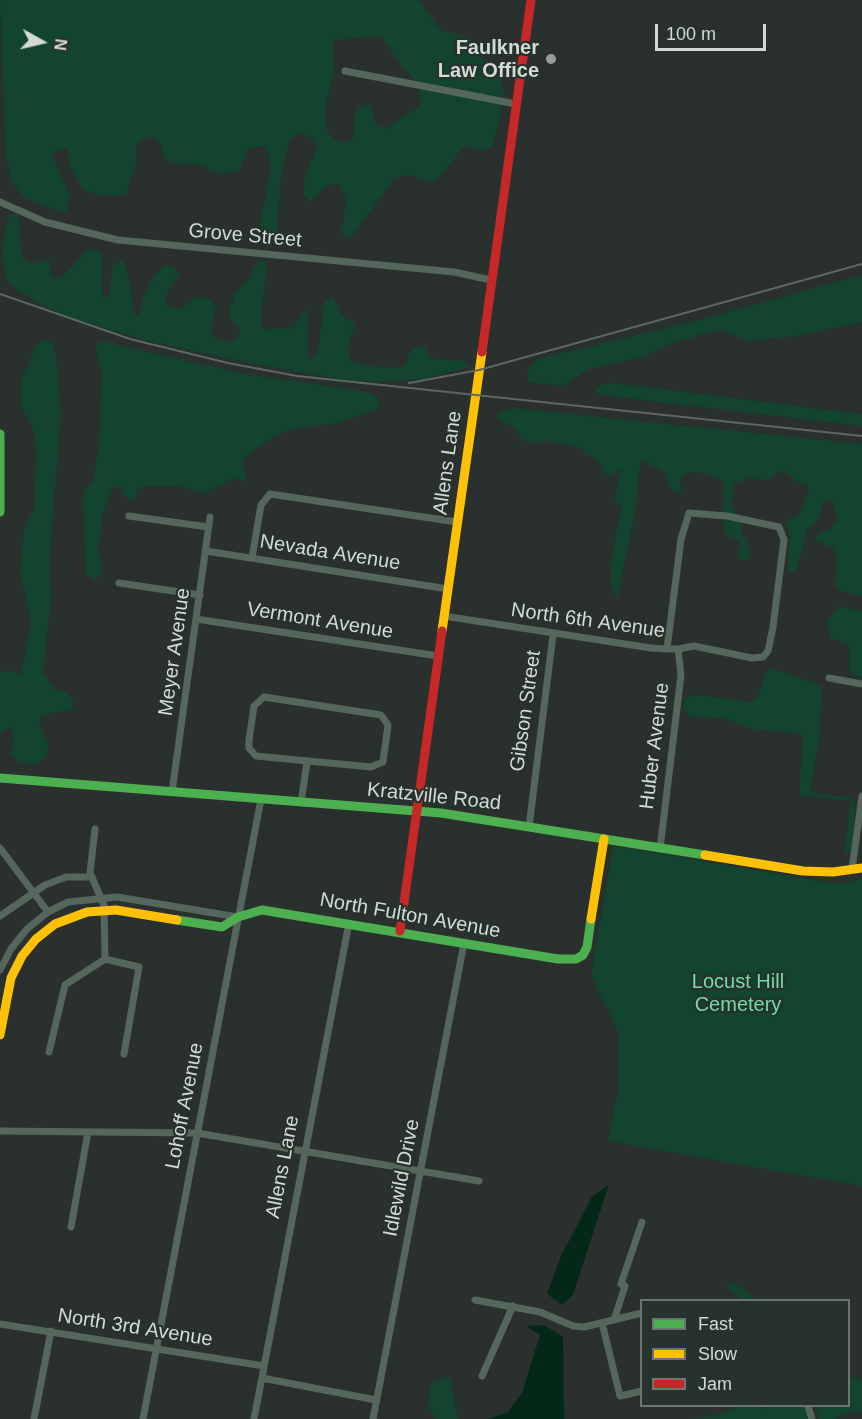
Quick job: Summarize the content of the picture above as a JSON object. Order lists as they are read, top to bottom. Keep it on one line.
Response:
{"streets":{"street":["Grove Street","Allens Lane","Nevada Avenue","Vermont Avenue","North 6th Avenue","Meyer Avenue","Gibson Street","Huber Avenue","Kratzville Road","North Fulton Avenue","Lohoff Avenue","Idlewild Drive","North 3rd Avenue"]},"crossings":[["Grove Street","Allens Lane"],["Allens Lane","Nevada Avenue"],["Allens Lane","Vermont Avenue"],["Allens Lane","North 6th Avenue"],["Allens Lane","Kratzville Road"],["Allens Lane","North Fulton Avenue"],["Allens Lane","North 3rd Avenue"],["Nevada Avenue","Meyer Avenue"],["Vermont Avenue","Meyer Avenue"],["North 6th Avenue","Gibson Street"],["North 6th Avenue","Huber Avenue"],["Meyer Avenue","Kratzville Road"],["Gibson Street","Kratzville Road"],["Huber Avenue","Kratzville Road"],["Kratzville Road","North Fulton Avenue"],["Kratzville Road","Lohoff Avenue"],["North Fulton Avenue","Lohoff Avenue"],["North Fulton Avenue","Idlewild Drive"],["Lohoff Avenue","North 3rd Avenue"]],"parks":["Locust Hill Cemetery"],"places":["Faulkner Law Office"],"legend":["Fast","Slow","Jam"],"scale_bar":"100 m","north":"right"}
